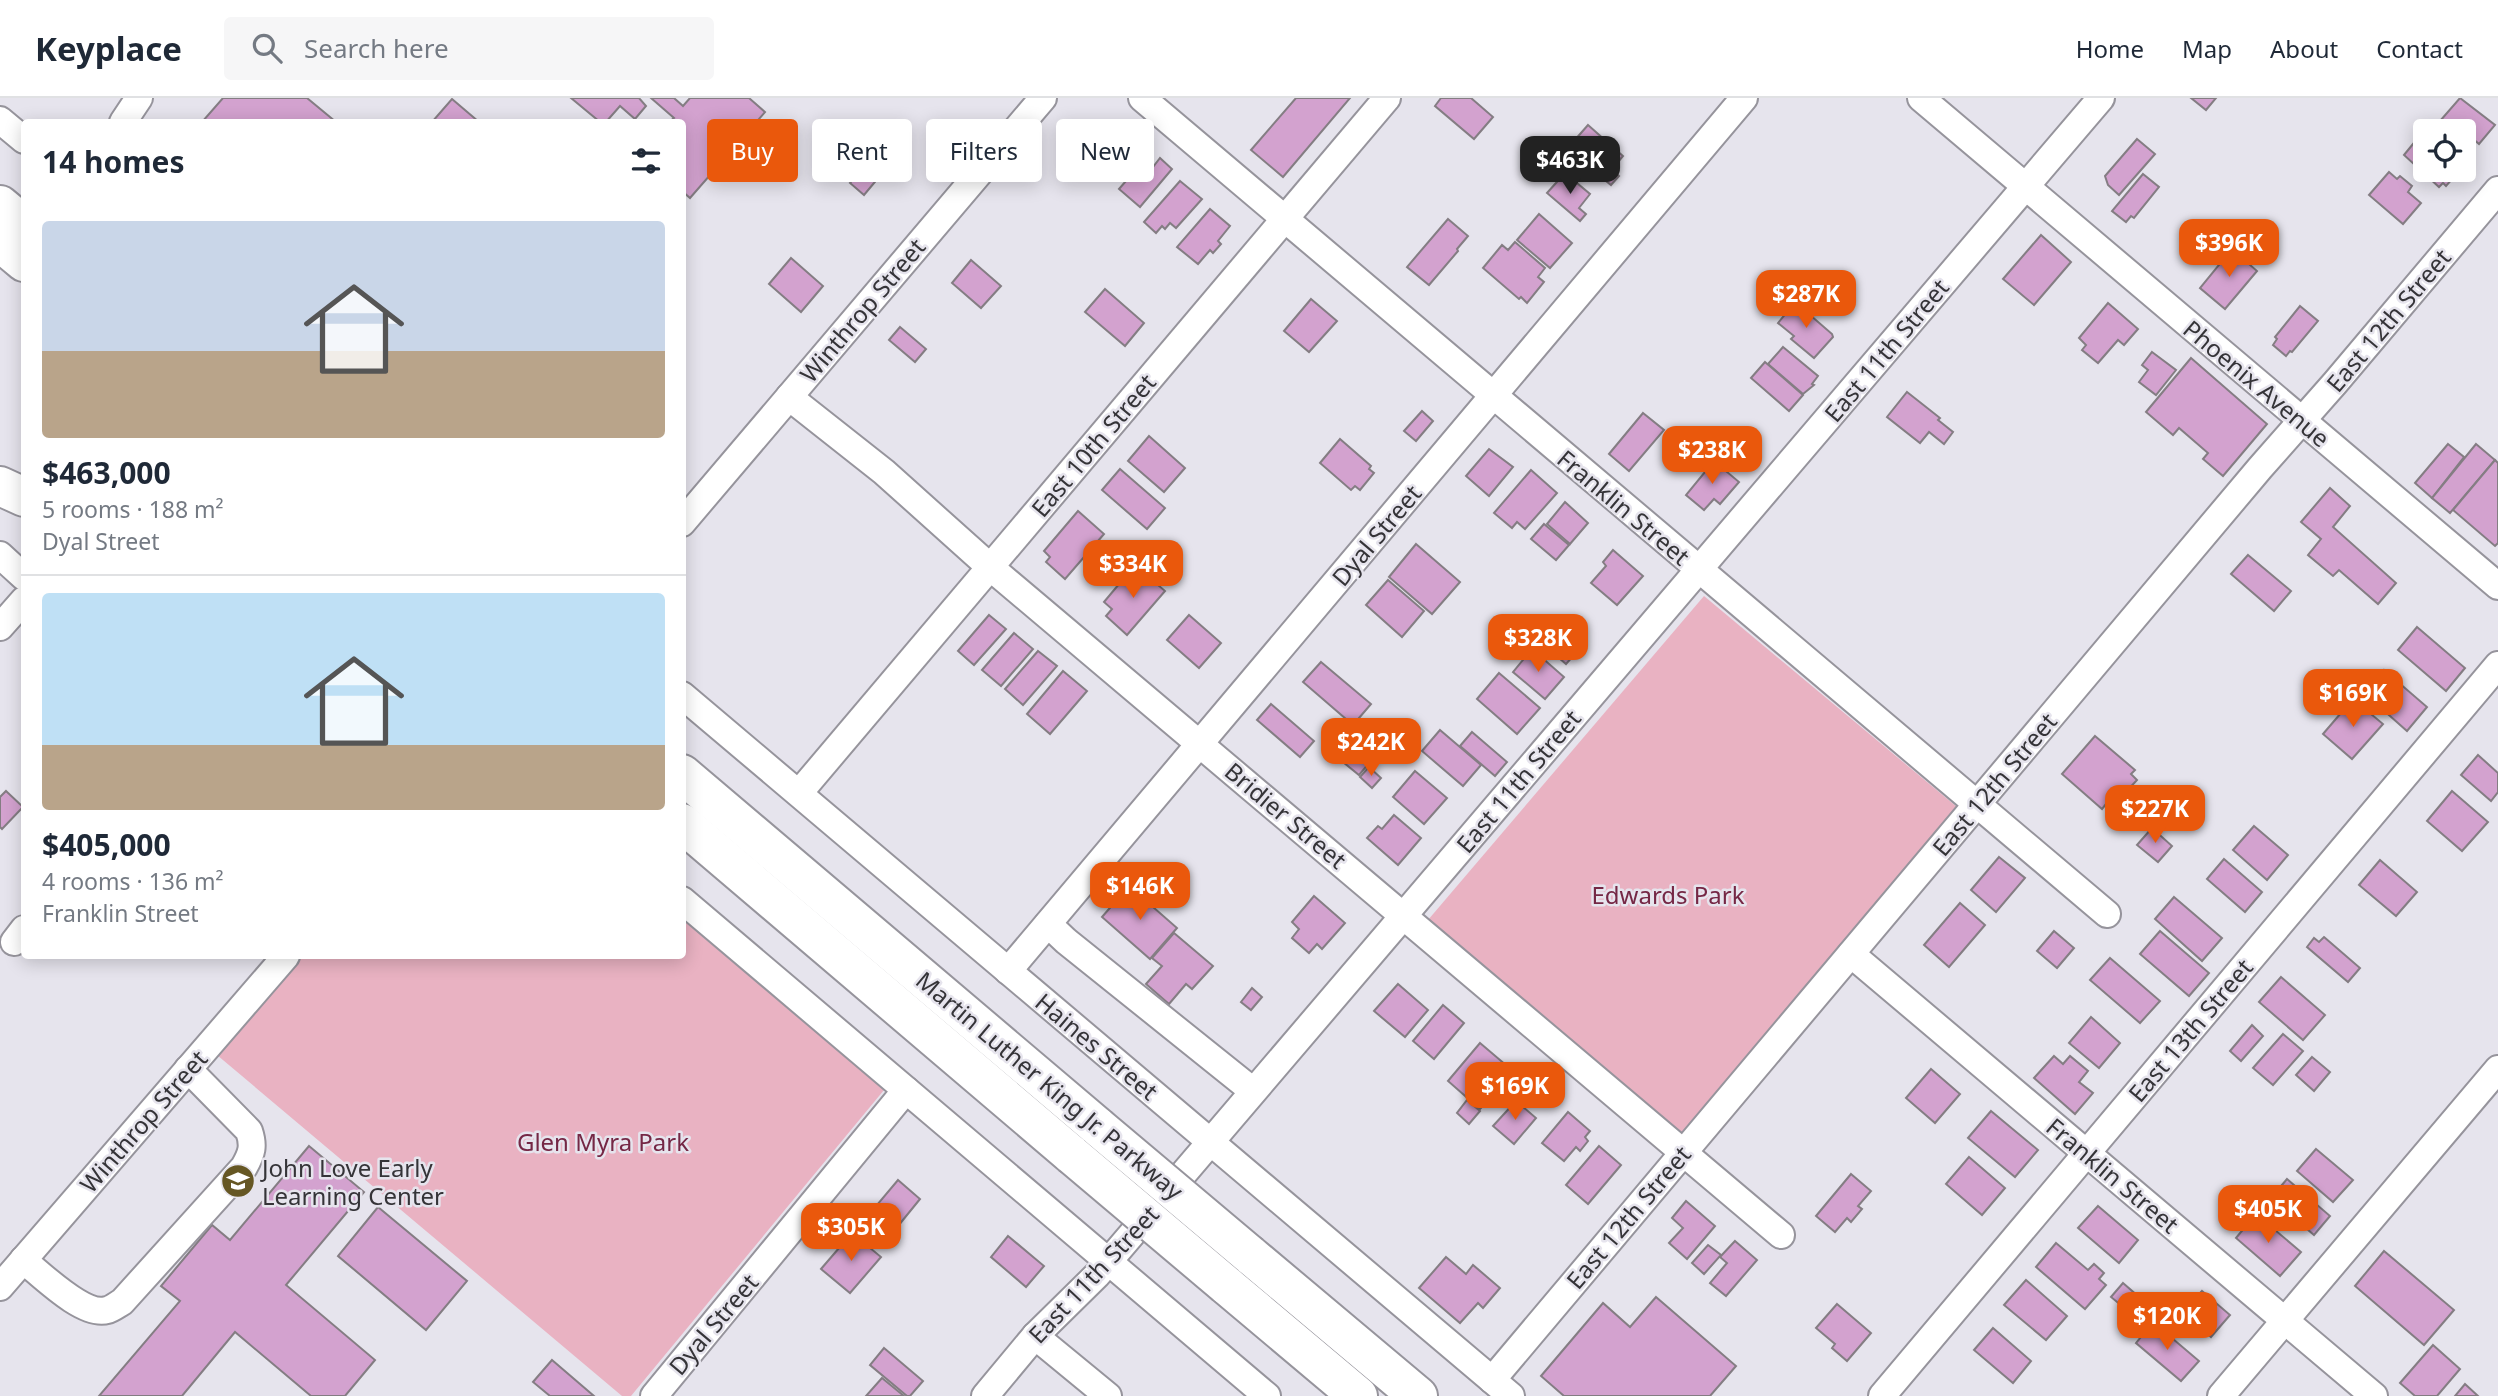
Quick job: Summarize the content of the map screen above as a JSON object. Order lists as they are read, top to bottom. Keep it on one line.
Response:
{"streets":{"highway":["Martin Luther King Jr. Parkway"],"street":["Winthrop Street","East 12th Street","East 11th Street","Phoenix Avenue","East 10th Street","Franklin Street","Dyal Street","Bridier Street","East 13th Street","Haines Street"]},"crossings":[["Winthrop Street","Bridier Street"],["East 12th Street","Phoenix Avenue"],["East 12th Street","Franklin Street"],["East 12th Street","Bridier Street"],["East 12th Street","Haines Street"],["East 11th Street","Phoenix Avenue"],["East 11th Street","Franklin Street"],["East 11th Street","Bridier Street"],["East 11th Street","Haines Street"],["East 10th Street","Franklin Street"],["East 10th Street","Bridier Street"],["East 10th Street","Haines Street"],["Franklin Street","Dyal Street"],["Franklin Street","East 13th Street"],["Dyal Street","Bridier Street"],["Dyal Street","Haines Street"]],"parks":["Edwards Park","Glen Myra Park"],"places":{"school or university":["John Love Early Learning Center"]},"page":{"header":"Keyplace","search":"Search here","nav":["Home","Map","About","Contact"],"chip":["Buy","Rent","Filters","New"],"heading":"14 homes","price":["$463K","$396K","$287K","$238K","$334K","$328K","$169K","$242K","$227K","$146K","$169K","$405K","$305K","$120K"],"list":[{"name":"$463,000","note":"5 rooms · 188 m² · Dyal Street"},{"name":"$405,000","note":"4 rooms · 136 m² · Franklin Street"}]}}
